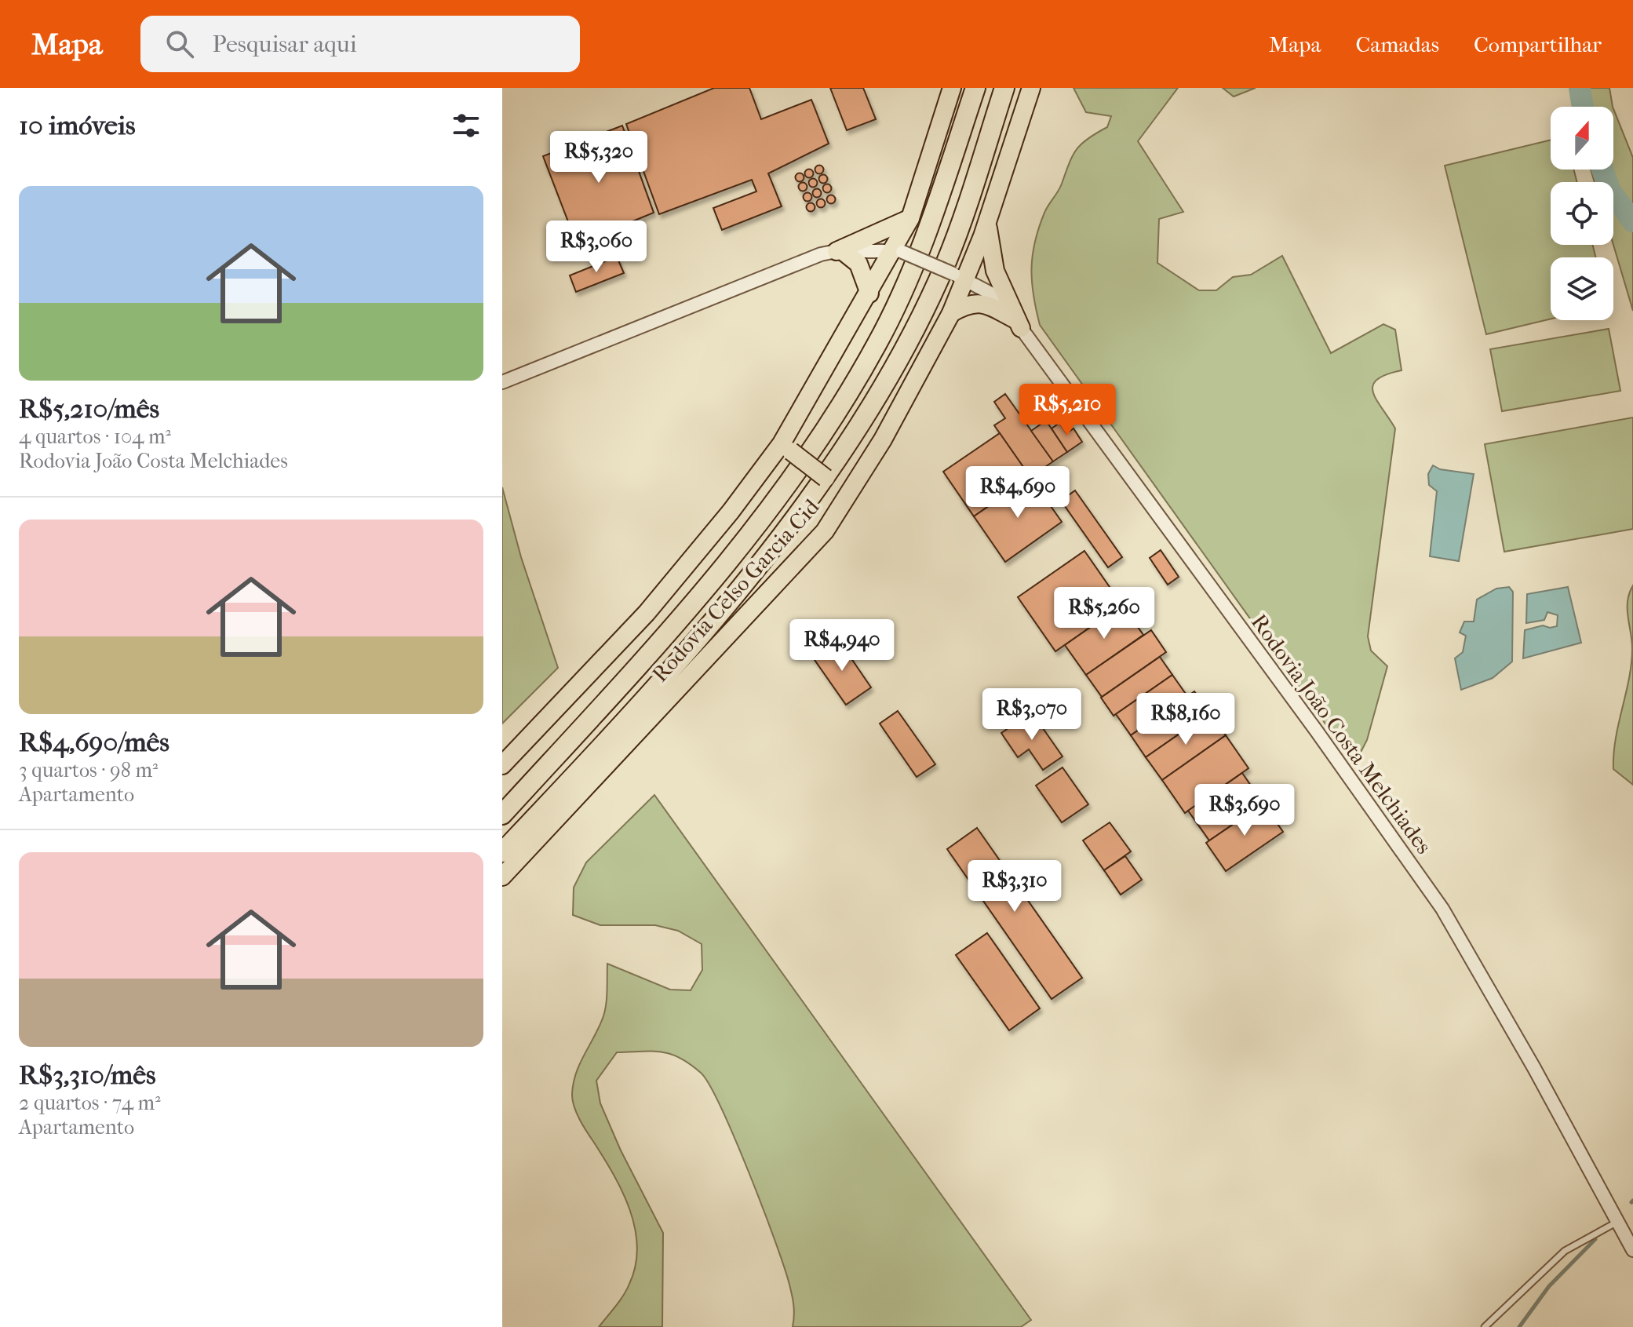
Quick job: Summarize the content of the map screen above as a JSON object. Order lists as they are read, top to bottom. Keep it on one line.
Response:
{"streets":{"highway":["Rodovia Celso Garcia Cid"],"street":["Rodovia João Costa Melchiades"]},"crossings":[["Rodovia Celso Garcia Cid","Rodovia João Costa Melchiades"]],"north":"top","page":{"header":"Mapa","search":"Pesquisar aqui","nav":["Mapa","Camadas","Compartilhar"],"heading":"10 imóveis","price":["R$5,320","R$3,060","R$5,210","R$4,690","R$5,260","R$4,940","R$3,070","R$8,160","R$3,690","R$3,310"],"list":[{"name":"R$5,210/mês","note":"4 quartos · 104 m² · Rodovia João Costa Melchiades"},{"name":"R$4,690/mês","note":"3 quartos · 98 m² · Apartamento"},{"name":"R$3,310/mês","note":"2 quartos · 74 m² · Apartamento"}]}}
